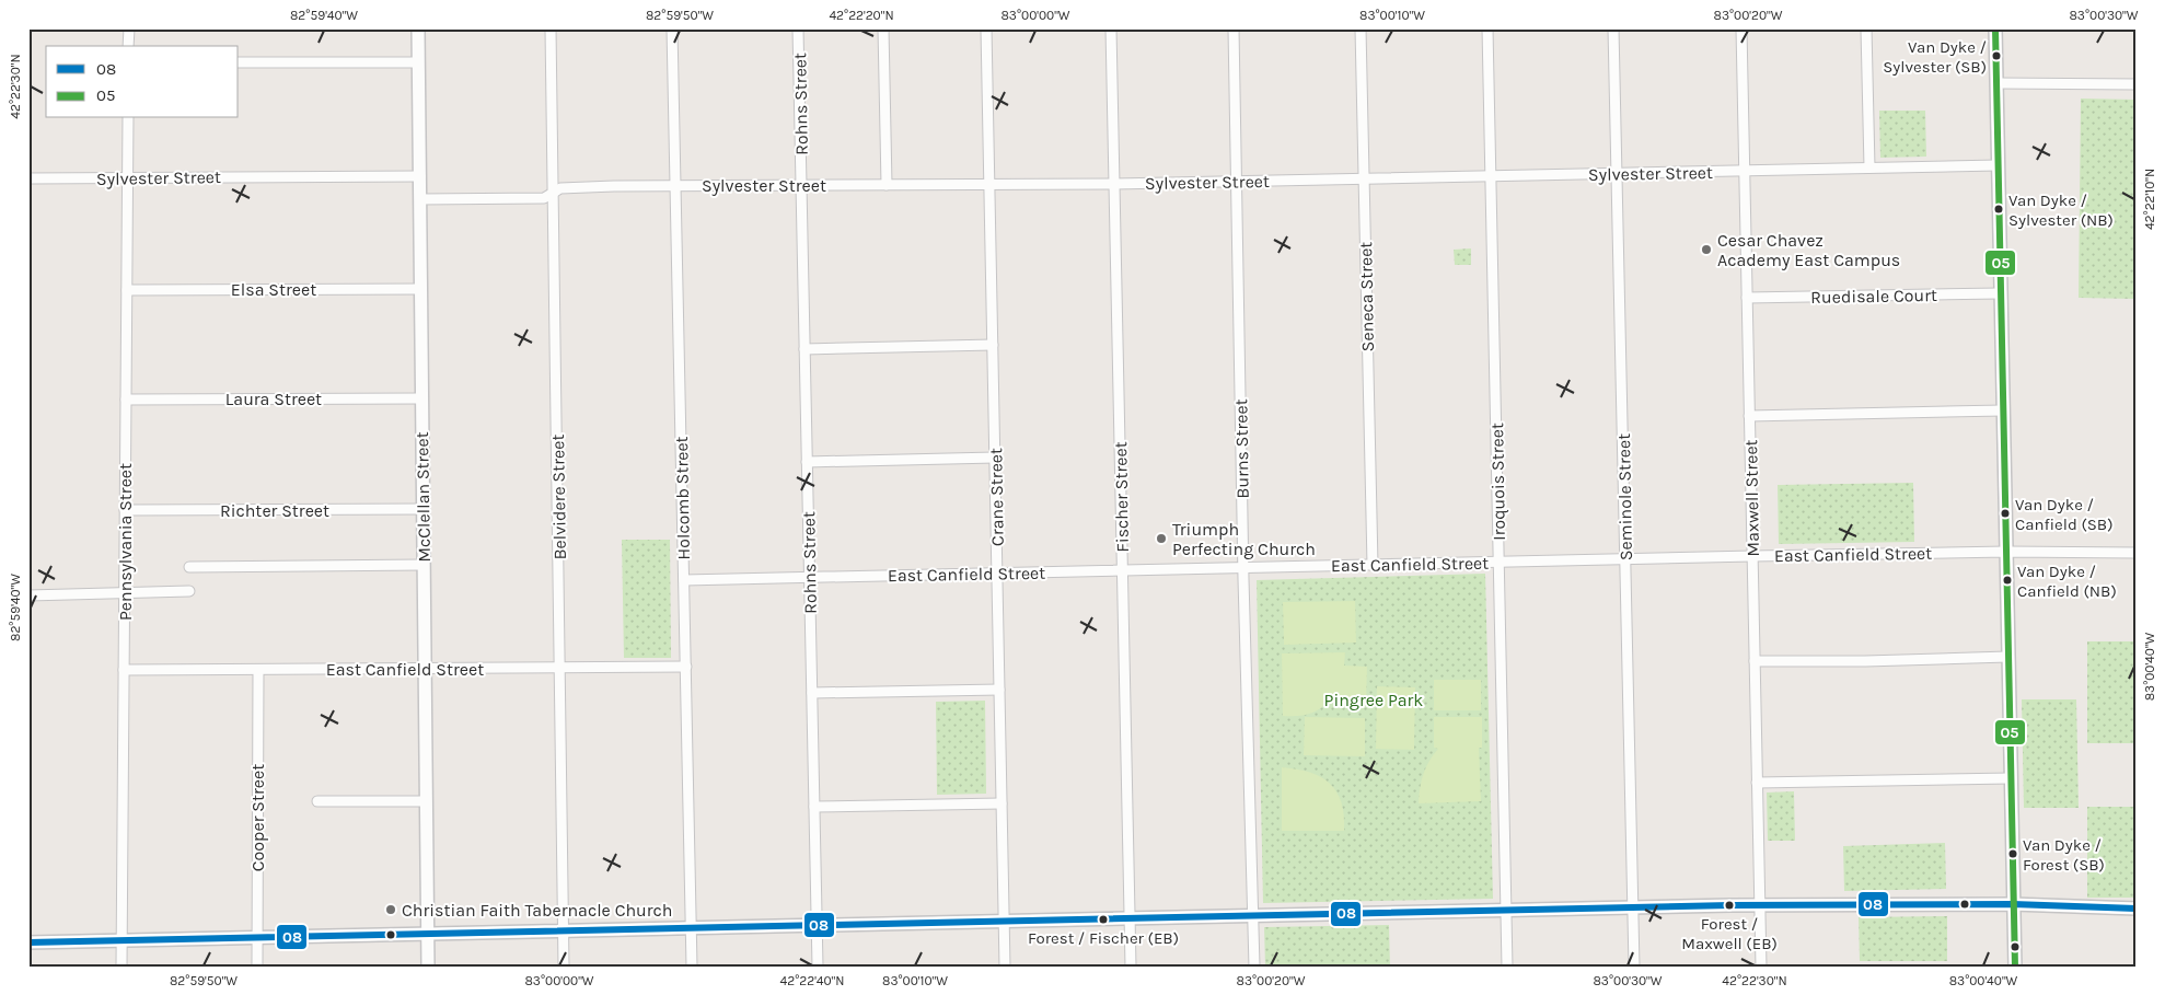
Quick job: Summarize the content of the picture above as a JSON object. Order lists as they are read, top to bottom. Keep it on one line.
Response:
{"streets":{"main road":["McClellan Street"],"street":["Rohns Street","Sylvester Street","Elsa Street","Ruedisale Court","Seneca Street","Laura Street","Burns Street","Iroquois Street","Belvidere Street","Crane Street","Fischer Street","Seminole Street","Holcomb Street","Maxwell Street","Richter Street","Pennsylvania Street","East Canfield Street","Cooper Street"]},"crossings":[["Rohns Street","Sylvester Street"],["Rohns Street","East Canfield Street"],["Sylvester Street","Seneca Street"],["Sylvester Street","Burns Street"],["Sylvester Street","Iroquois Street"],["Sylvester Street","McClellan Street"],["Sylvester Street","Belvidere Street"],["Sylvester Street","Crane Street"],["Sylvester Street","Fischer Street"],["Sylvester Street","Seminole Street"],["Sylvester Street","Holcomb Street"],["Sylvester Street","Maxwell Street"],["Sylvester Street","Pennsylvania Street"],["Elsa Street","McClellan Street"],["Elsa Street","Pennsylvania Street"],["Ruedisale Court","Maxwell Street"],["Seneca Street","East Canfield Street"],["Laura Street","McClellan Street"],["Laura Street","Pennsylvania Street"],["Burns Street","East Canfield Street"],["Iroquois Street","East Canfield Street"],["McClellan Street","Richter Street"],["McClellan Street","East Canfield Street"],["Belvidere Street","East Canfield Street"],["Crane Street","East Canfield Street"],["Fischer Street","East Canfield Street"],["Seminole Street","East Canfield Street"],["Holcomb Street","East Canfield Street"],["Maxwell Street","East Canfield Street"],["Richter Street","Pennsylvania Street"],["Pennsylvania Street","East Canfield Street"],["East Canfield Street","Cooper Street"]],"parks":["Pingree Park"],"places":["Van Dyke / Sylvester (SB)","Van Dyke / Sylvester (NB)","Cesar Chavez Academy East Campus","Van Dyke / Canfield (SB)","Triumph Perfecting Church","Van Dyke / Canfield (NB)","Van Dyke / Forest (SB)","Forest / Maxwell (EB)","Christian Faith Tabernacle Church","Forest / Fischer (EB)"],"lines":["transit line 05","transit line 08"],"legend":["08","05"],"coordinates":["82°59'40\"W","82°59'50\"W","42°22'20\"N","83°00'00\"W","83°00'10\"W","83°00'20\"W","83°00'30\"W","42°22'30\"N","42°22'10\"N","83°00'40\"W","42°22'40\"N"]}
